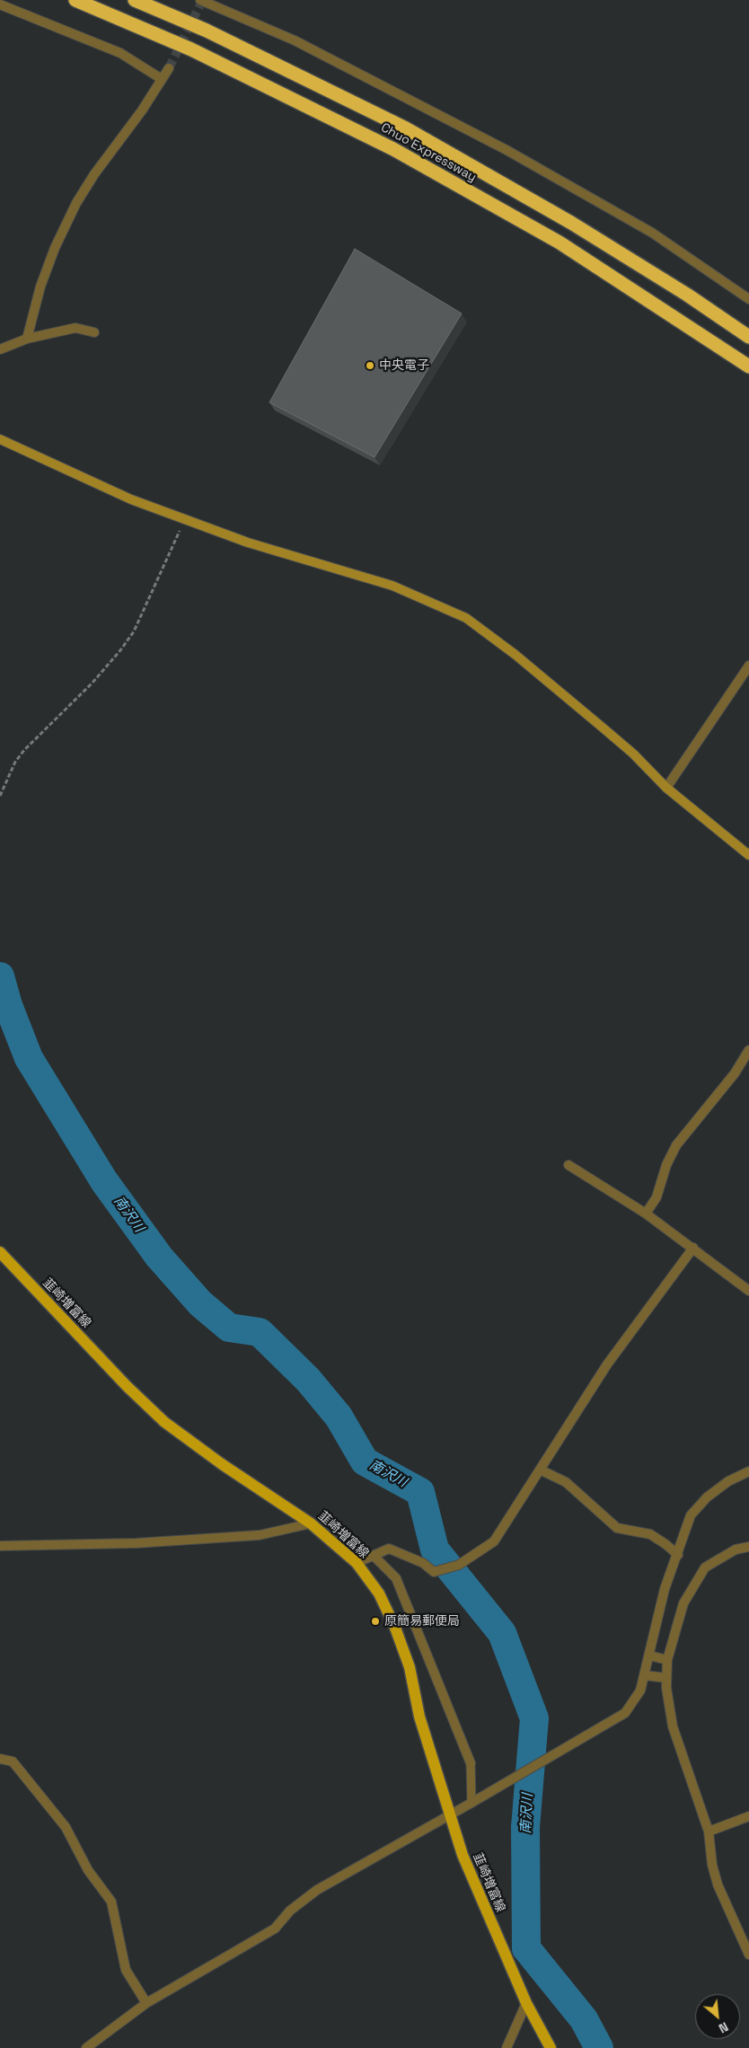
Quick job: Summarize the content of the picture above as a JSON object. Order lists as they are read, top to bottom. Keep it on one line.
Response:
{"streets":{"highway":["Chuo Expressway"],"main road":["韮崎増富線"]},"water":["南沢川"],"places":["中央電子","原簡易郵便局"],"north":"bottom right"}
